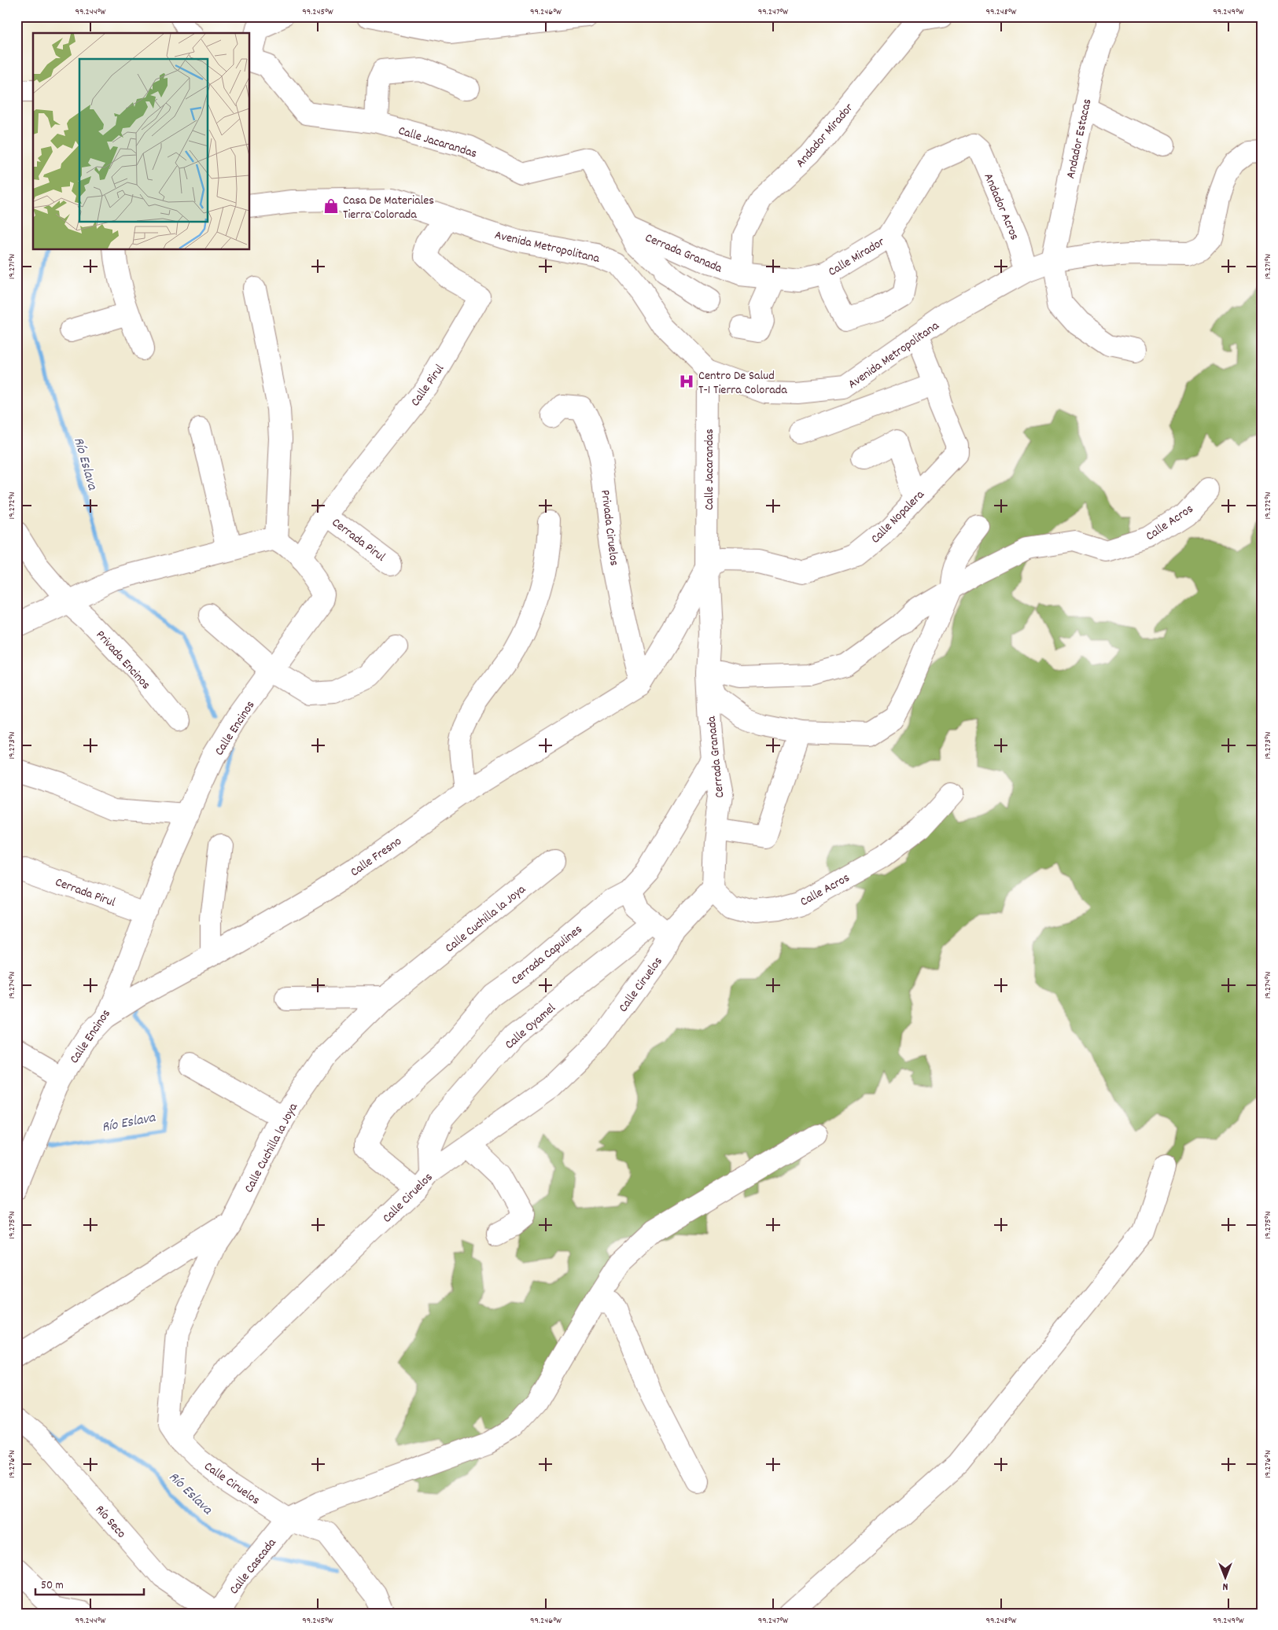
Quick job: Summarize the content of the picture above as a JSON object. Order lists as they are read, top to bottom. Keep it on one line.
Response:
{"streets":{"street":["Andador Mirador","Andador Estacas","Calle Jacarandas","Andador Acros","Avenida Metropolitana","Cerrada Granada","Calle Mirador","Calle Pirul","Calle Nopalera","Calle Acros","Privada Ciruelos","Cerrada Pirul","Privada Encinos","Calle Encinos","Calle Fresno","Calle Cuchilla la Joya","Cerrada Capulines","Calle Ciruelos","Calle Oyamel","Río Seco","Calle Cascada"]},"crossings":[["Andador Mirador","Cerrada Granada"],["Andador Mirador","Calle Mirador"],["Andador Estacas","Avenida Metropolitana"],["Calle Jacarandas","Avenida Metropolitana"],["Calle Jacarandas","Cerrada Granada"],["Calle Jacarandas","Calle Nopalera"],["Calle Jacarandas","Privada Ciruelos"],["Calle Jacarandas","Calle Fresno"],["Andador Acros","Avenida Metropolitana"],["Andador Acros","Calle Mirador"],["Avenida Metropolitana","Calle Pirul"],["Avenida Metropolitana","Calle Nopalera"],["Cerrada Granada","Calle Mirador"],["Cerrada Granada","Calle Acros"],["Cerrada Granada","Cerrada Capulines"],["Calle Pirul","Cerrada Pirul"],["Calle Pirul","Calle Encinos"],["Privada Ciruelos","Calle Fresno"],["Cerrada Pirul","Calle Encinos"],["Calle Encinos","Calle Fresno"],["Calle Cuchilla la Joya","Calle Ciruelos"],["Cerrada Capulines","Calle Ciruelos"],["Calle Ciruelos","Calle Oyamel"],["Calle Ciruelos","Calle Cascada"],["Río Seco","Calle Cascada"]],"water":["Río Eslava"],"places":{"shop":["Casa De Materiales Tierra Colorada"],"hospital":["Centro De Salud T-1 Tierra Colorada"]},"scale_bar":"50 m","north":"bottom","coordinates":["99.244°W","99.245°W","99.246°W","99.247°W","99.248°W","99.249°W","19.271°N","19.272°N","19.273°N","19.274°N","19.275°N","19.276°N"]}
